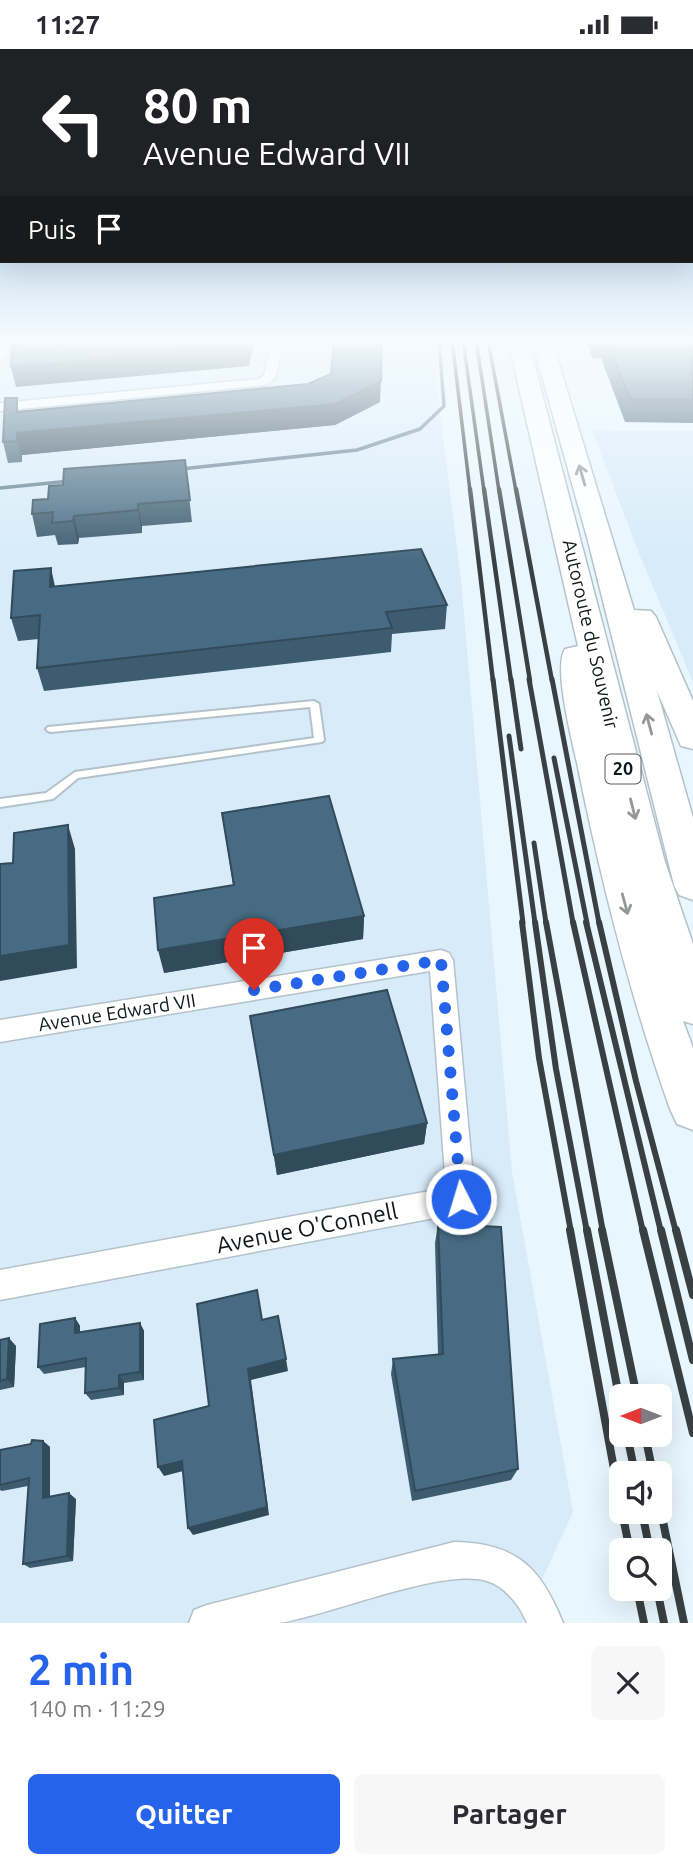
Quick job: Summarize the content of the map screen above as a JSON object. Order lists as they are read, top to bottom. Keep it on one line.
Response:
{"streets":{"highway":["Autoroute du Souvenir","20"],"street":["Avenue Edward VII","Avenue O'Connell"]},"crossings":[["Avenue Edward VII","Avenue O'Connell"]],"north":"left","page":{"status":"11:27","turn":["80 m","Avenue Edward VII"],"then":"Puis","heading":["2 min","140 m · 11:29"],"buttons":["Quitter","Partager"]}}
